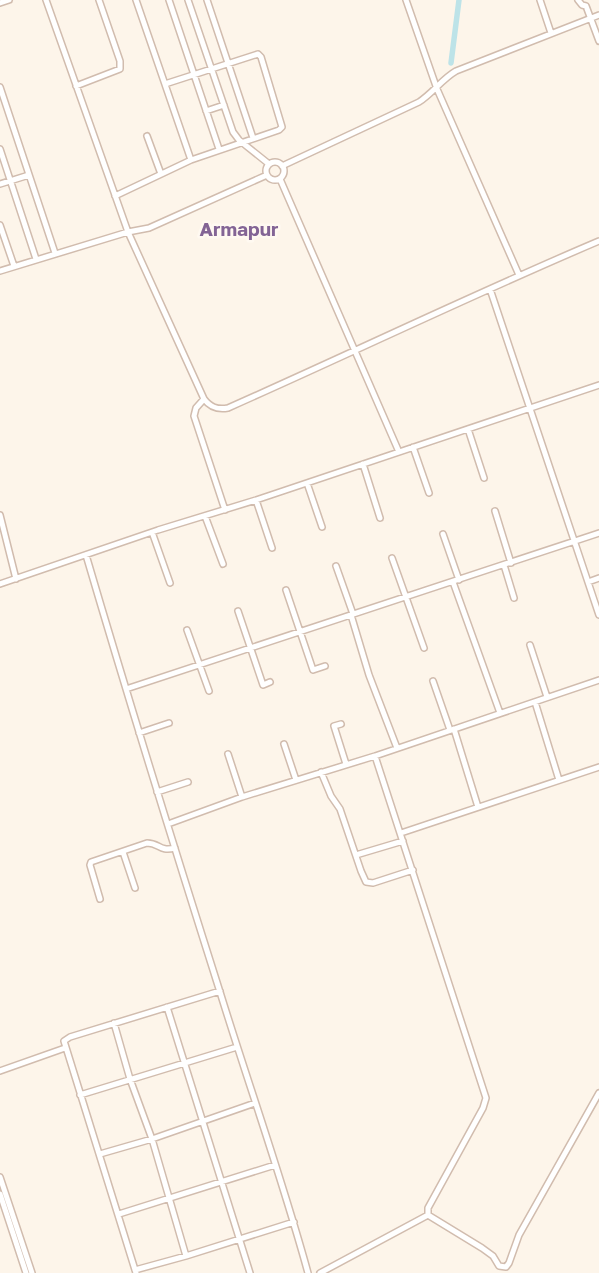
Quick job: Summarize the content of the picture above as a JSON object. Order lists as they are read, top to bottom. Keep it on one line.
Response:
{"districts":["Armapur"]}
